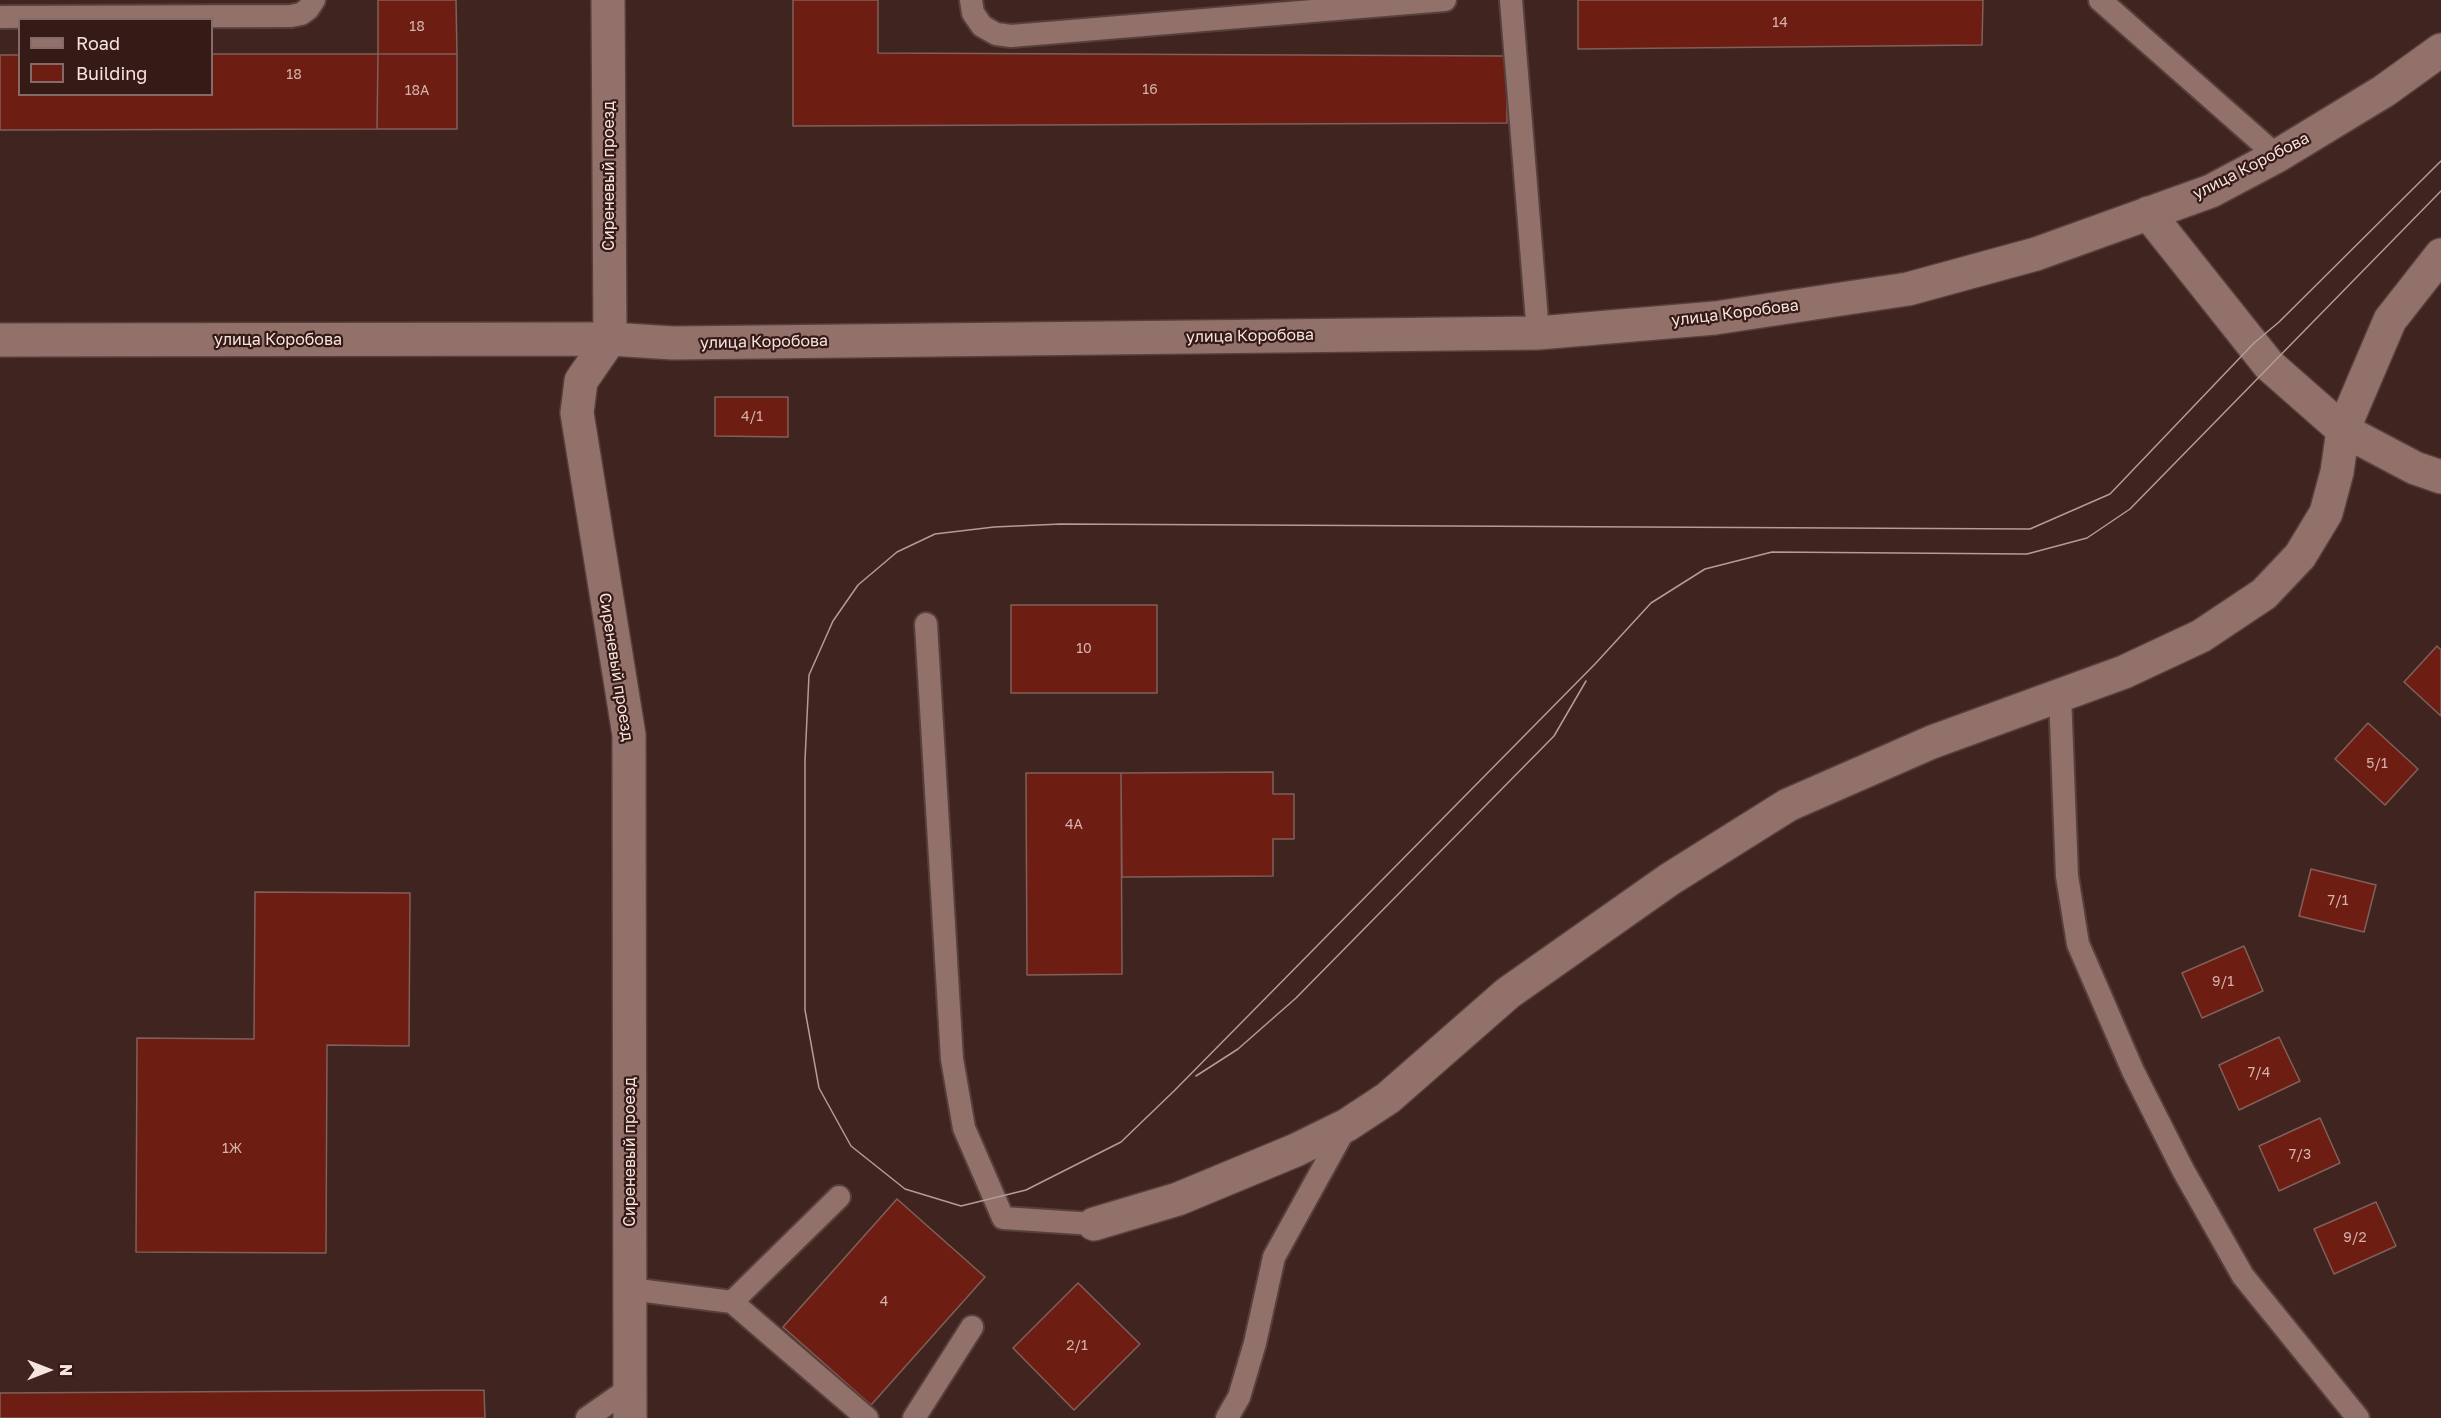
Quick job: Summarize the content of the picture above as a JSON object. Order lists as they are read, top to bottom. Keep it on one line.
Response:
{"streets":{"street":["улица Коробова","Сиреневый проезд"]},"crossings":[["улица Коробова","Сиреневый проезд"]],"house_numbers":["14","18","18","16","18А","4/1","10","5/1","4А","7/1","9/1","7/4","1Ж","7/3","9/2","4","2/1"],"legend":["Road","Building"],"north":"right"}
